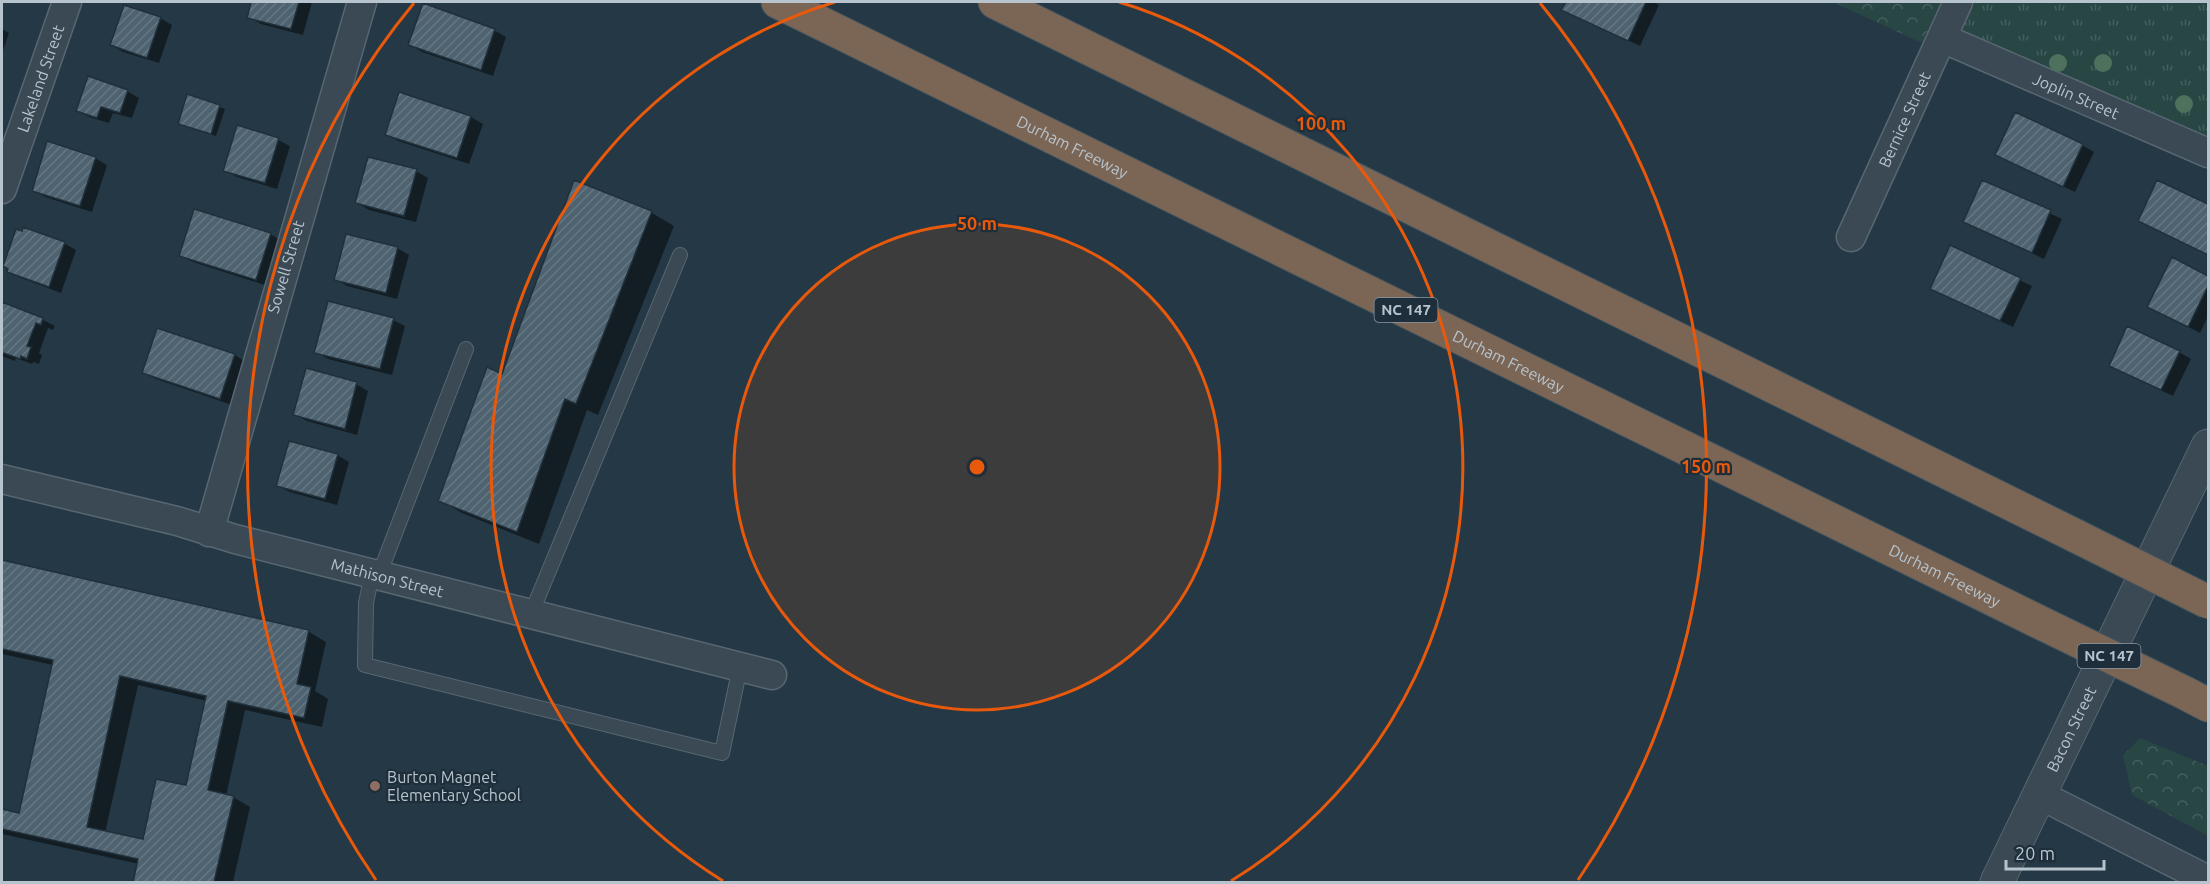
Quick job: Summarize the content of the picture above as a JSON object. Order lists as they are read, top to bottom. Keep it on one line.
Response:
{"streets":{"highway":["Durham Freeway","NC 147"],"street":["Lakeland Street","Joplin Street","Bernice Street","Sowell Street","Mathison Street","Bacon Street"]},"crossings":[["Joplin Street","Bernice Street"],["Sowell Street","Mathison Street"]],"places":["Burton Magnet Elementary School"],"scale_bar":"20 m","rings":["100 m","50 m","150 m"]}
